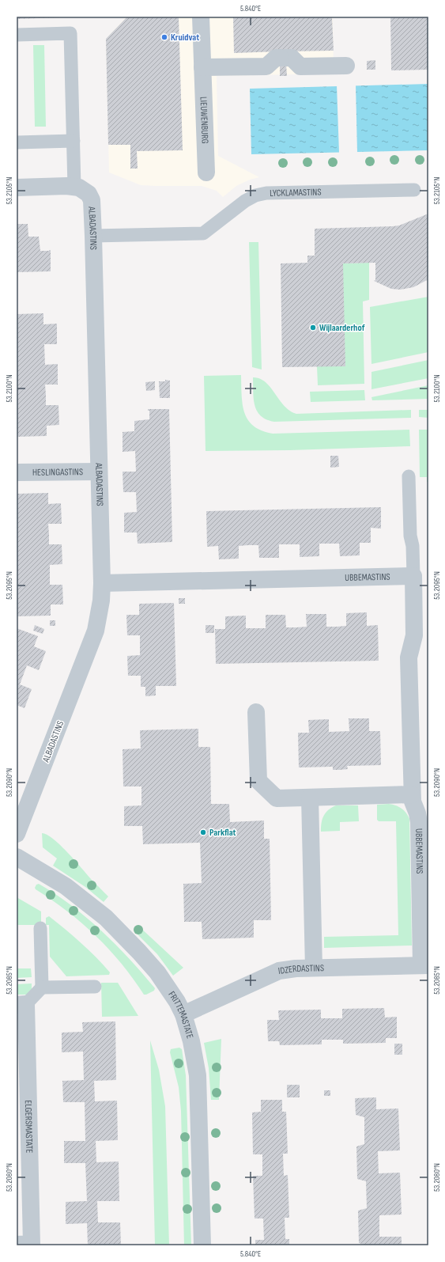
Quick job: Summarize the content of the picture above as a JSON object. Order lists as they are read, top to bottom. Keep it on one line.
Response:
{"streets":{"street":["LIEUWENBURG","ALBADASTINS","HESLINGASTINS","UBBEMASTINS","IDZERDASTINS","FRITTEMASTATE","ELGERSMASTATE"],"lane":["LYCKLAMASTINS"]},"crossings":[["LYCKLAMASTINS","ALBADASTINS"],["ALBADASTINS","HESLINGASTINS"],["ALBADASTINS","UBBEMASTINS"],["UBBEMASTINS","IDZERDASTINS"],["IDZERDASTINS","FRITTEMASTATE"]],"places":["Kruidvat","Wijlaarderhof","Parkflat"],"coordinates":["5.840°E","53.2105°N","53.2100°N","53.2095°N","53.2090°N","53.2085°N","53.2080°N"]}
